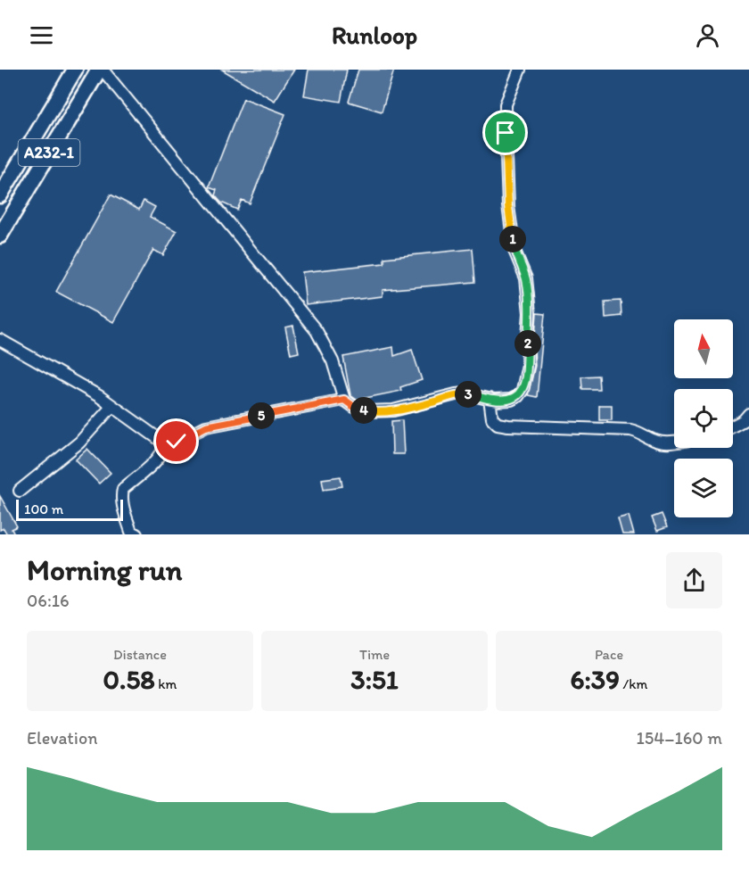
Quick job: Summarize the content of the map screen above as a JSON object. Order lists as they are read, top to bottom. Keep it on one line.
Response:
{"streets":{"highway":["A232-1"]},"scale_bar":"100 m","north":"top","page":{"header":"Runloop","pins":["1","2","3","4","5"],"scale":"100 m","heading":["Morning run","06:16"],"stats":[["Distance","0.58 km"],["Time","3:51"],["Pace","6:39 /km"]],"chart":["Elevation","154–160 m"]}}
